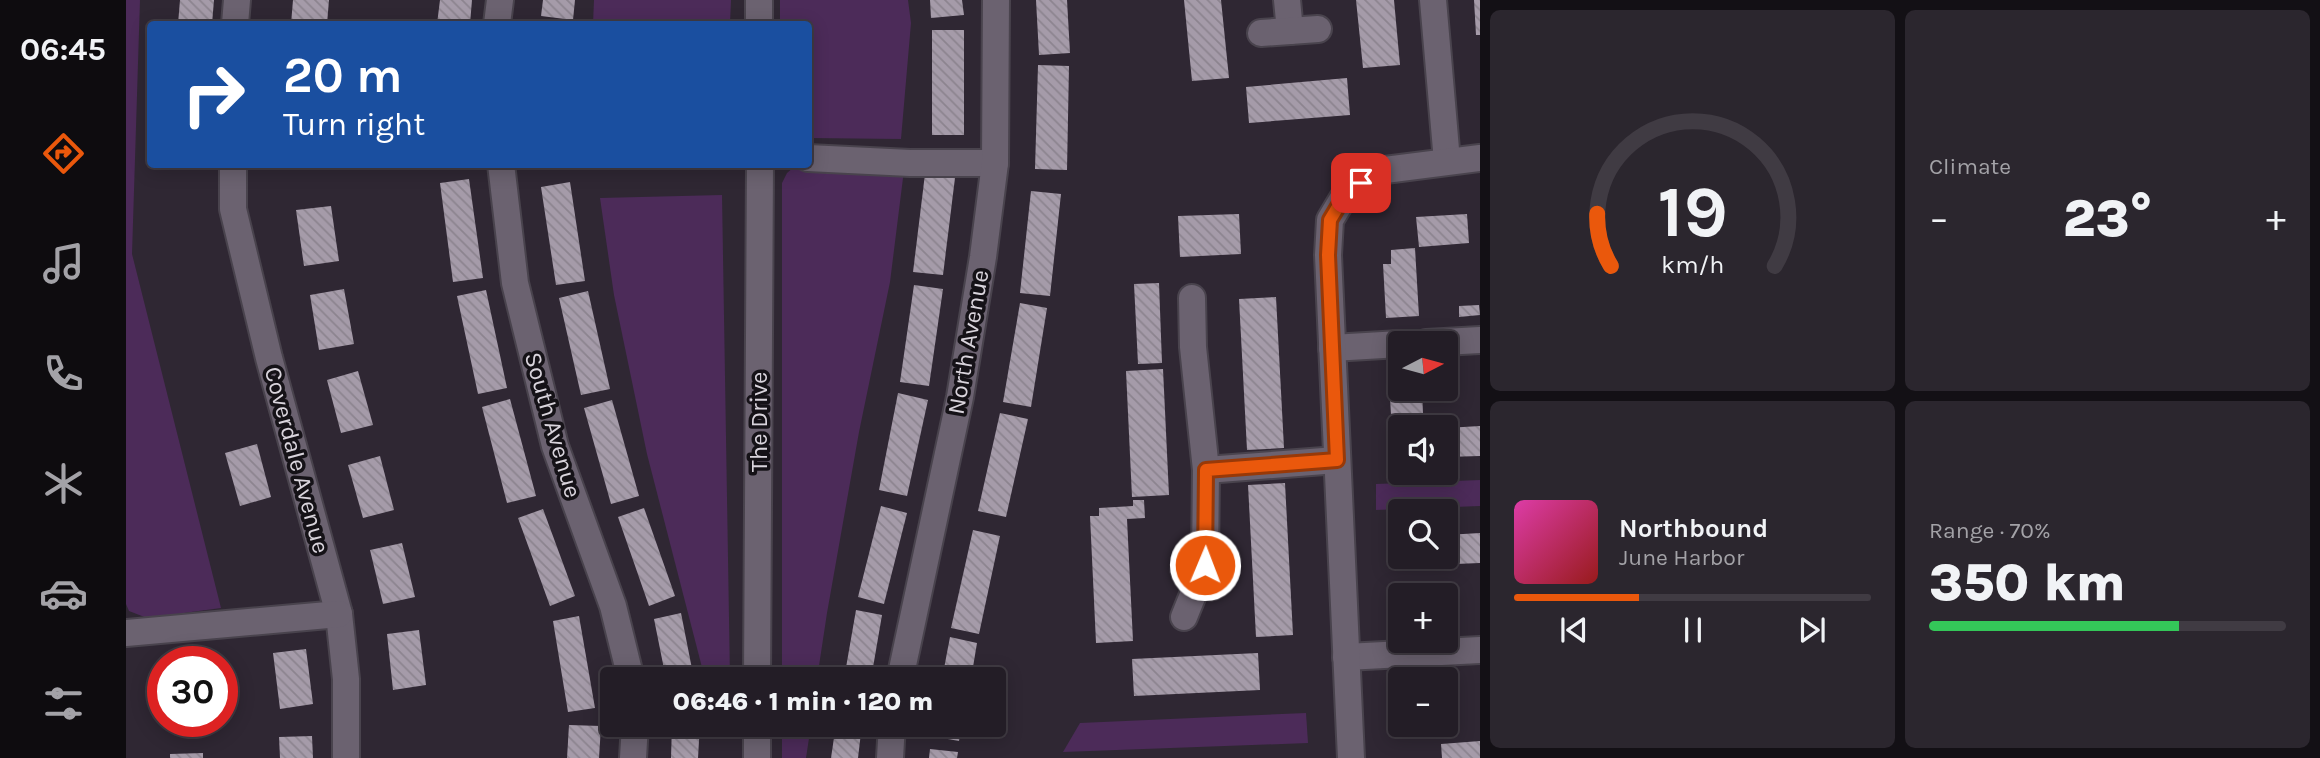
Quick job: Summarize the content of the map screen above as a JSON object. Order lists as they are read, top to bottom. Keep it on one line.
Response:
{"streets":{"street":["North Avenue","The Drive","South Avenue","Coverdale Avenue"]},"north":"right","page":{"tabs":"06:45","tile":["Climate",["Range · 70%","350 km"]],"turn":["20 m","Turn right"],"heat":["−","23°","+"],"map_buttons":["+","−"],"song":["Northbound","June Harbor"],"limit":"30","trip":"06:46 · 1 min · 120 m","gauge":["19","km/h"]}}
